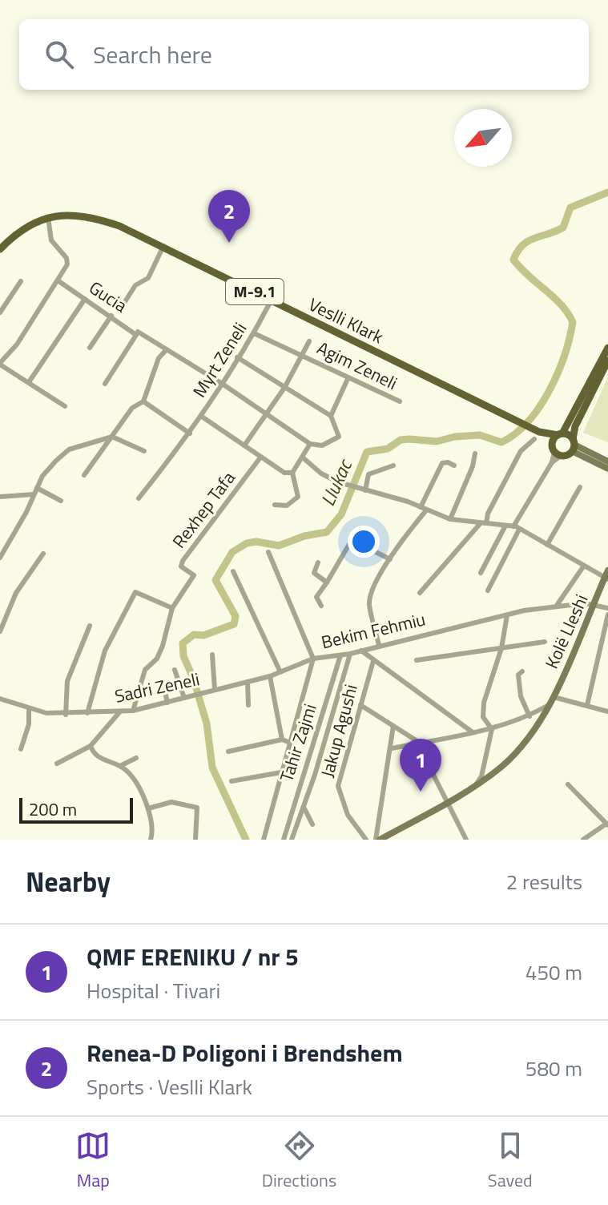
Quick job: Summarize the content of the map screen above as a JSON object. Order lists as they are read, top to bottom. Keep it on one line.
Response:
{"streets":{"main road":["M-9.1","Veslli Klark"],"street":["Gucia","Myrt Zeneli","Agim Zeneli","Rexhep Tafa","Bekim Fehmiu","Kolë Lleshi","Sadri Zeneli","Jakup Agushi","Tahir Zajmi"]},"crossings":[["M-9.1","Veslli Klark"],["Gucia","Myrt Zeneli"],["Gucia","Agim Zeneli"],["Veslli Klark","Myrt Zeneli"],["Myrt Zeneli","Agim Zeneli"],["Rexhep Tafa","Sadri Zeneli"],["Bekim Fehmiu","Kolë Lleshi"],["Bekim Fehmiu","Sadri Zeneli"],["Bekim Fehmiu","Tahir Zajmi"]],"water":["Llukac"],"scale_bar":"200 m","north":"bottom left","page":{"search":"Search here","pins":["2","1"],"scale":"200 m","heading":["Nearby","2 results"],"list":[{"mark":"1","name":"QMF ERENIKU / nr 5","note":"Hospital · Tivari","value":"450 m"},{"mark":"2","name":"Renea-D Poligoni i Brendshem","note":"Sports · Veslli Klark","value":"580 m"}],"nav":["Map","Directions","Saved"]}}
